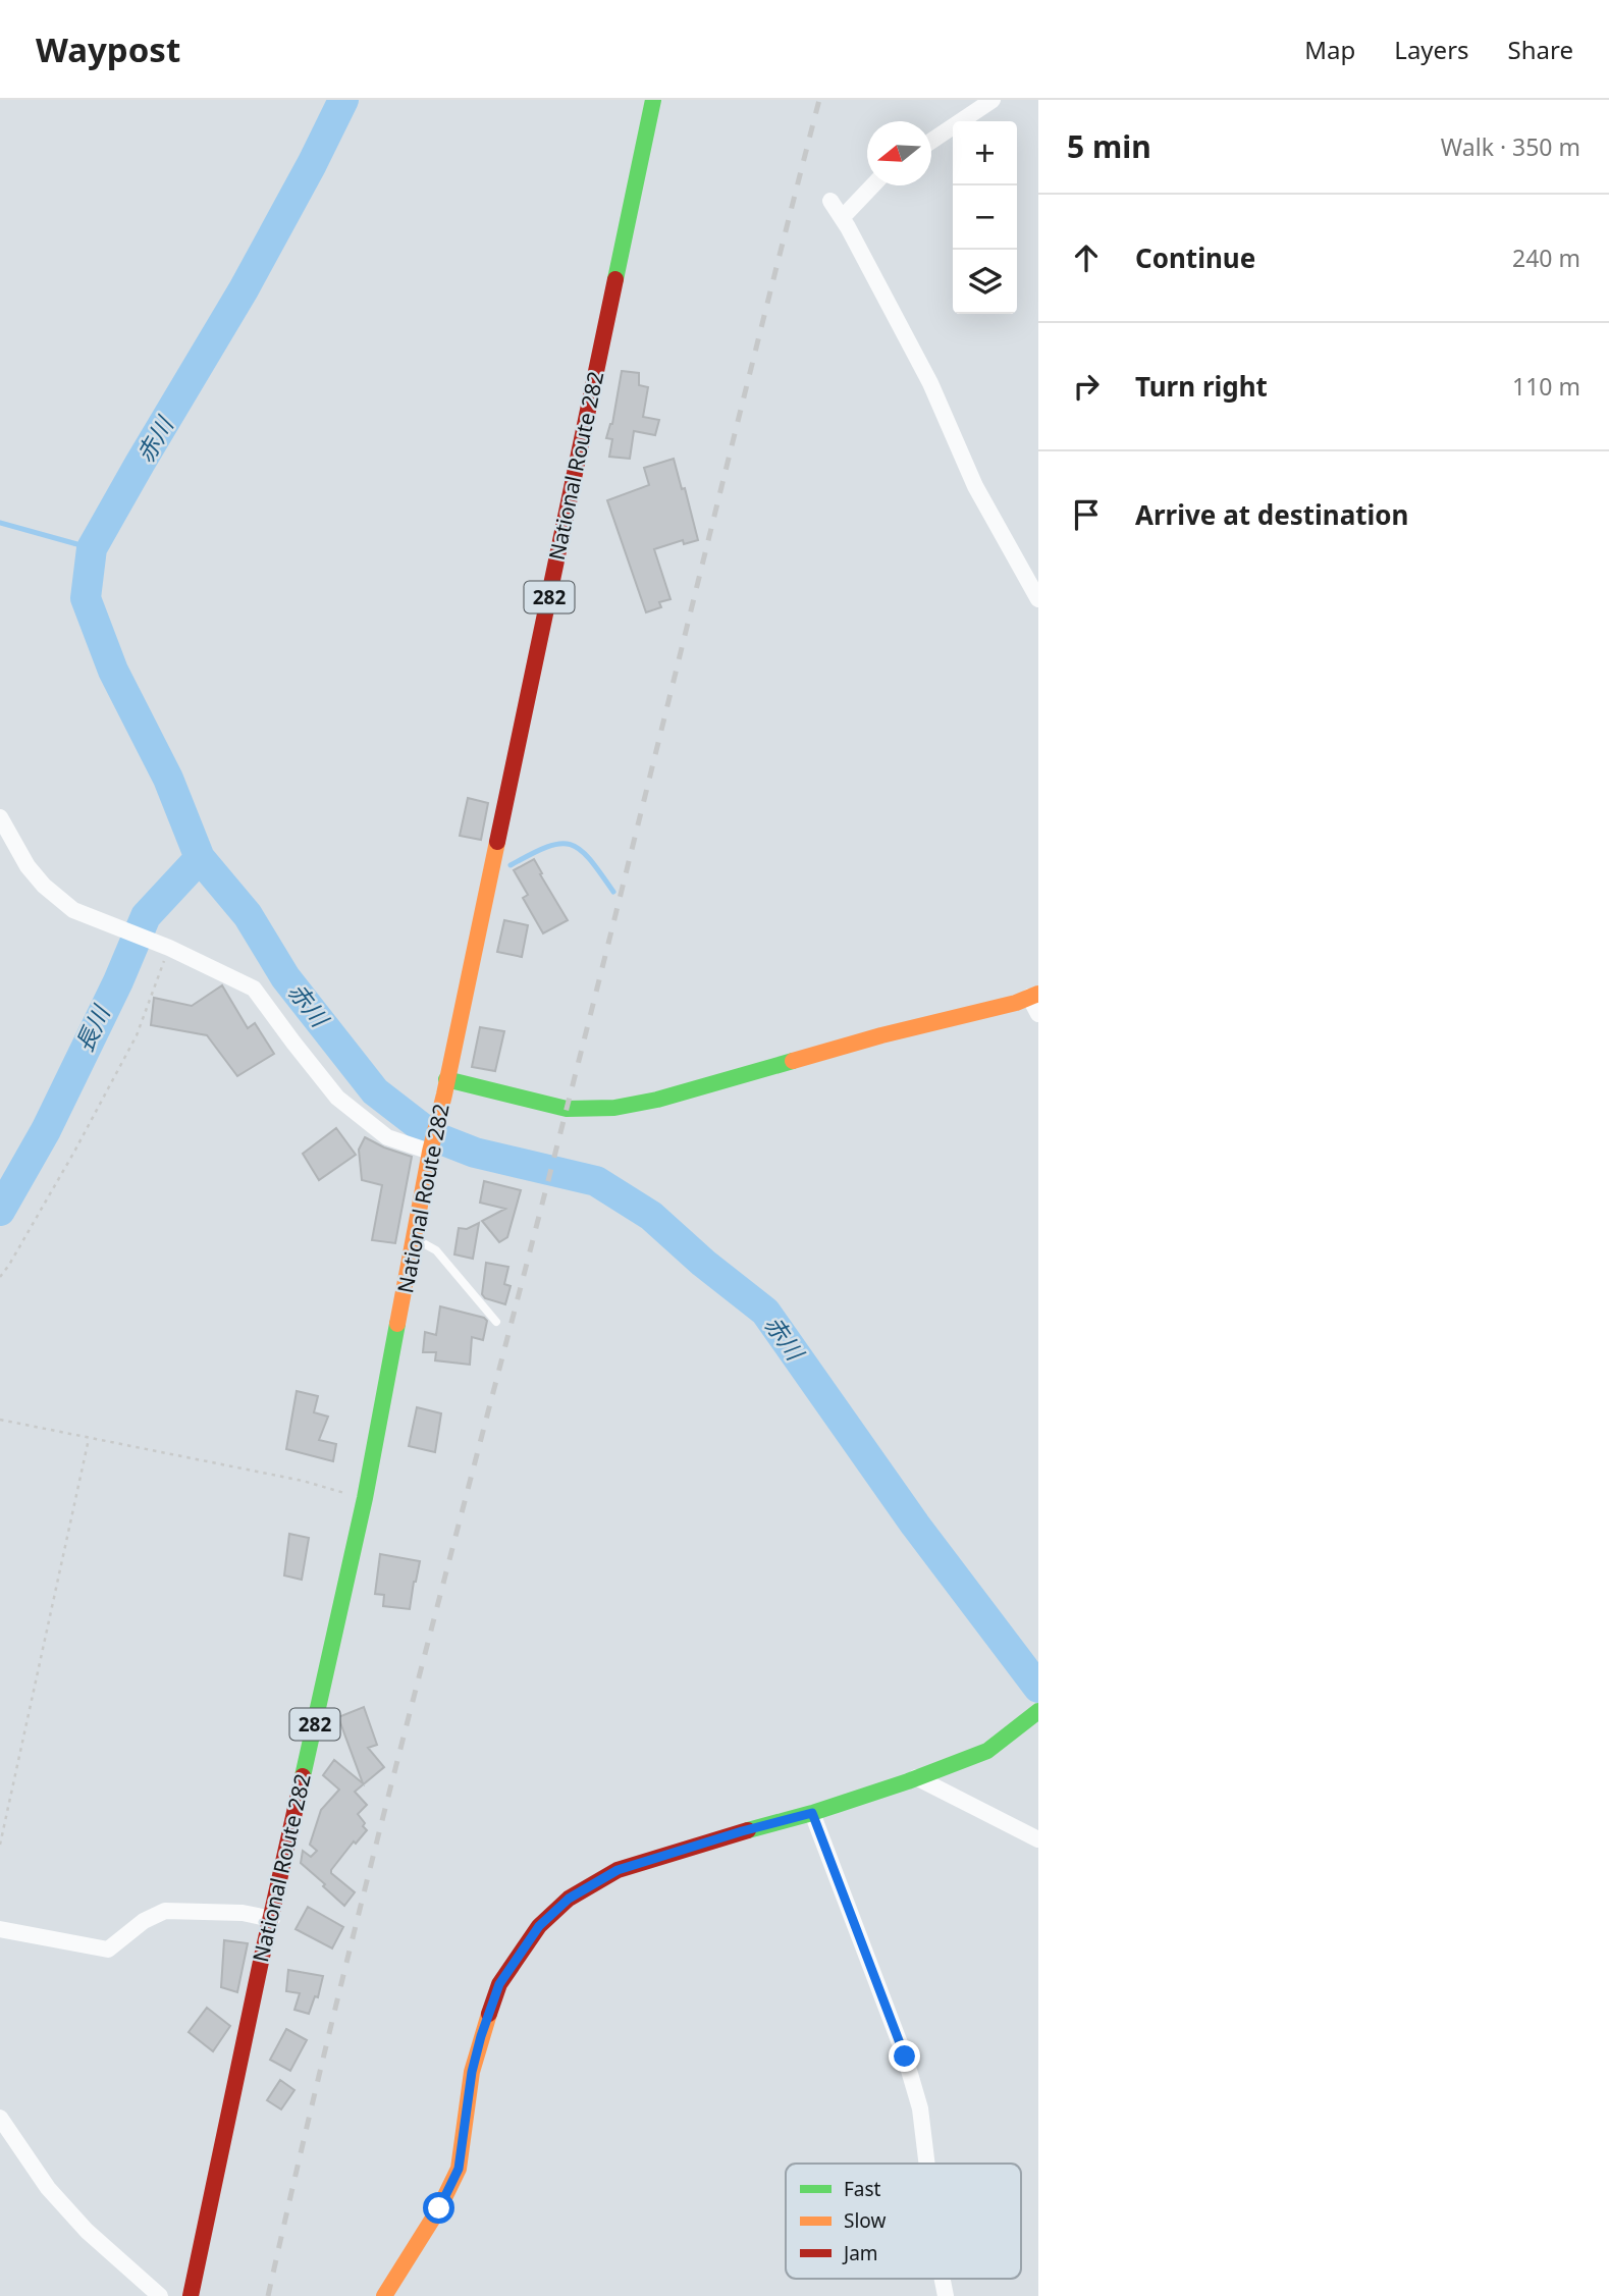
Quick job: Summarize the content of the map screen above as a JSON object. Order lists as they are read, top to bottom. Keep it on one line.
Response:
{"streets":{"main road":["National Route 282","282"]},"water":["赤川","長川"],"legend":["Fast","Slow","Jam"],"north":"left","page":{"header":"Waypost","nav":["Map","Layers","Share"],"heading":["5 min","Walk · 350 m"],"map_buttons":["+","−"],"list":[["Continue","240 m"],["Turn right","110 m"],"Arrive at destination"]}}
